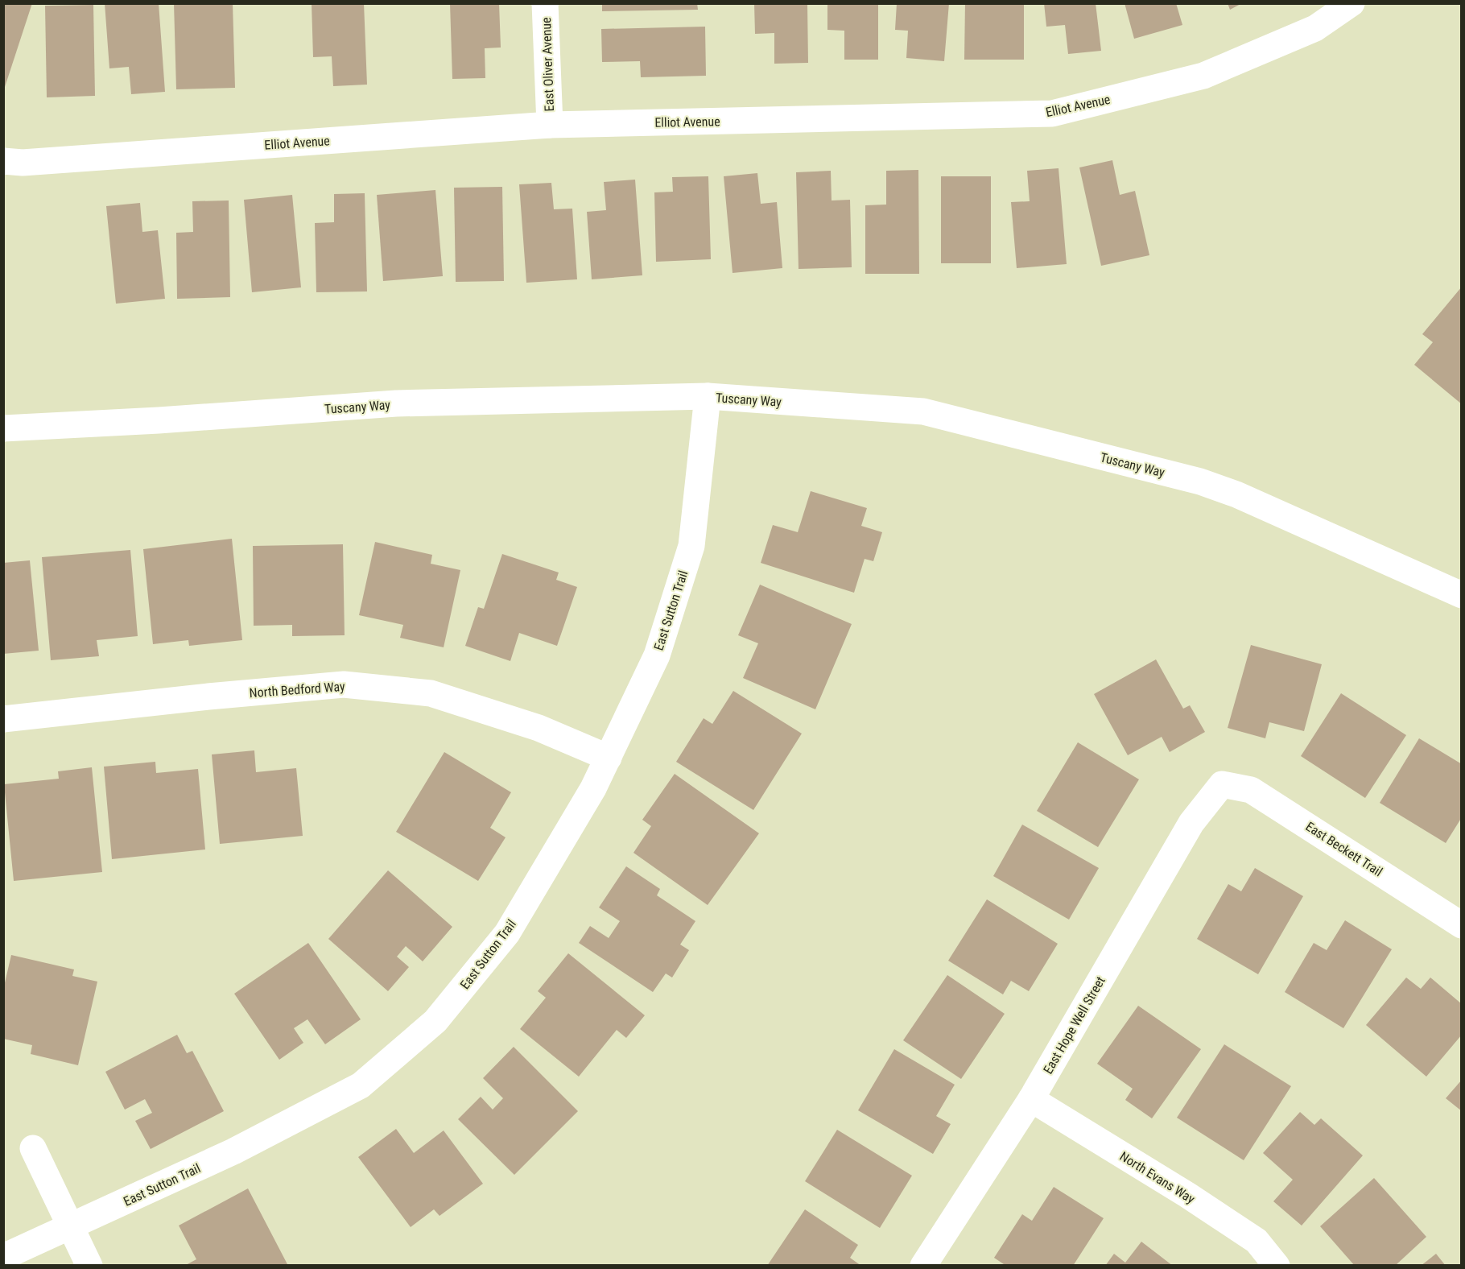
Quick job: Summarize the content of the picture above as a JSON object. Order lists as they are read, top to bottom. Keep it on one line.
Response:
{"streets":{"street":["East Oliver Avenue","Elliot Avenue","Tuscany Way","East Sutton Trail","North Bedford Way","East Beckett Trail","East Hope Well Street","North Evans Way"]},"crossings":[["East Oliver Avenue","Elliot Avenue"],["Tuscany Way","East Sutton Trail"],["East Sutton Trail","North Bedford Way"],["East Beckett Trail","East Hope Well Street"],["East Hope Well Street","North Evans Way"]]}
